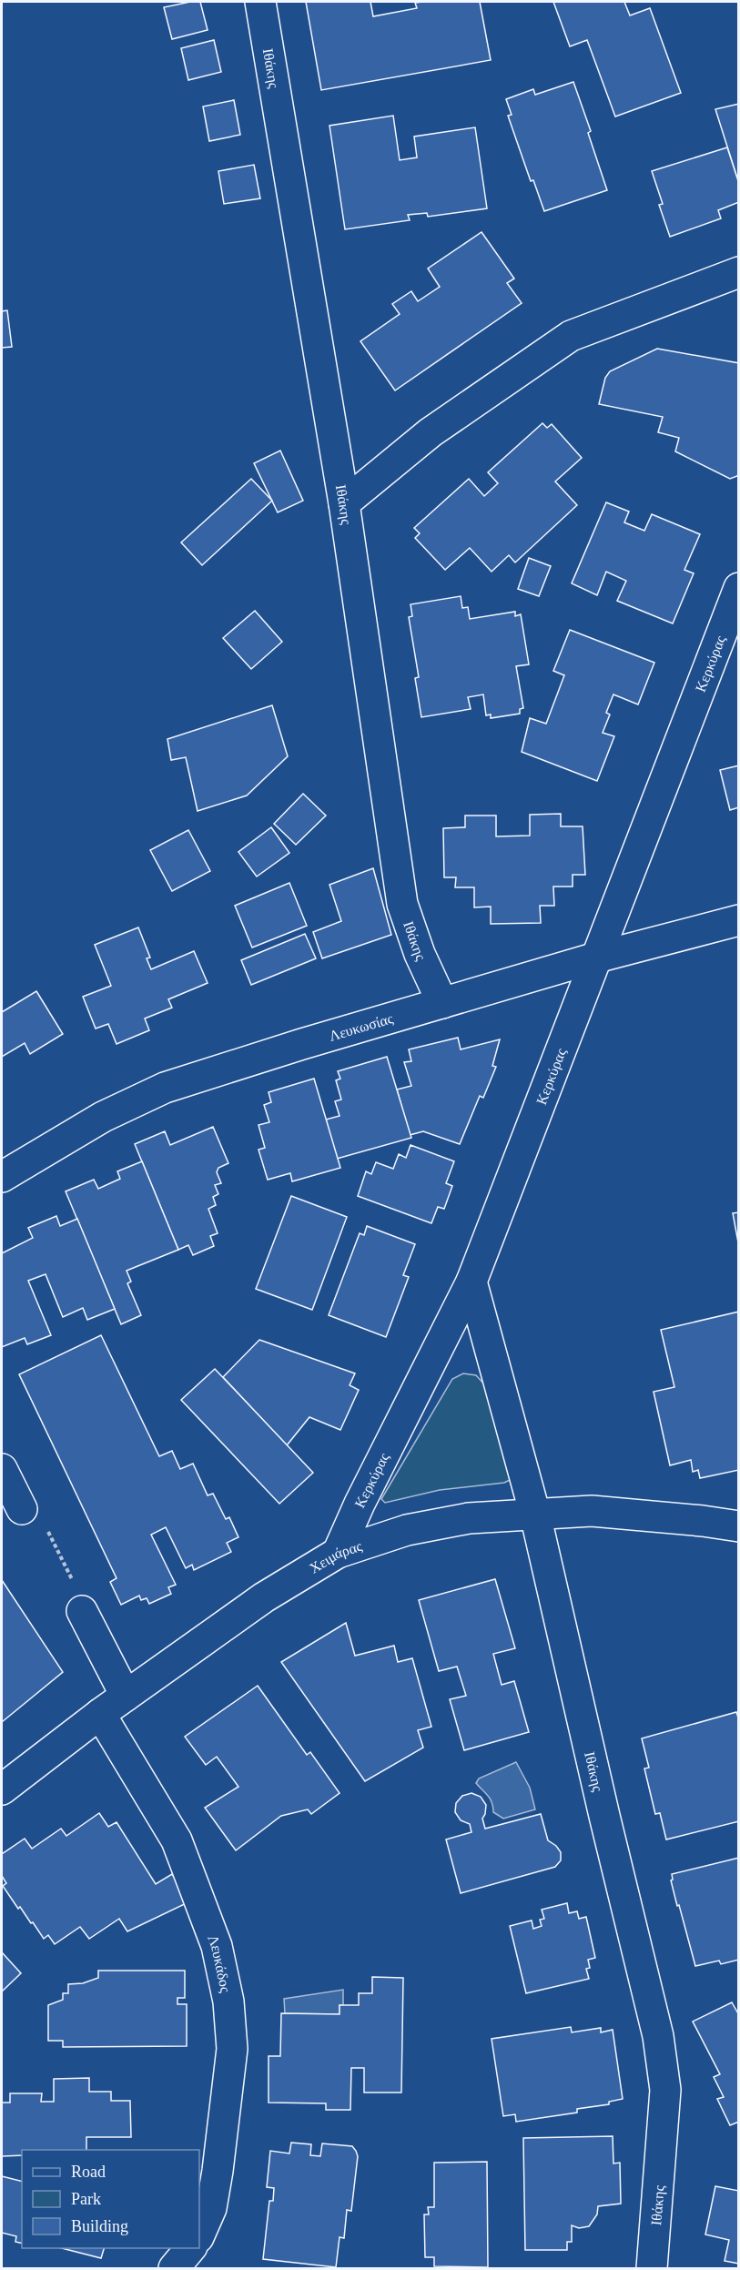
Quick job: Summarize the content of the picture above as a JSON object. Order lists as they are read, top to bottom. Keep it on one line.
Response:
{"streets":{"street":["Ιθάκης","Κερκύρας","Λευκωσίας","Χειμάρας","Λευκάδος"]},"crossings":[["Ιθάκης","Κερκύρας"],["Ιθάκης","Λευκωσίας"],["Ιθάκης","Χειμάρας"],["Κερκύρας","Λευκωσίας"],["Κερκύρας","Χειμάρας"],["Χειμάρας","Λευκάδος"]],"legend":["Road","Park","Building"]}
